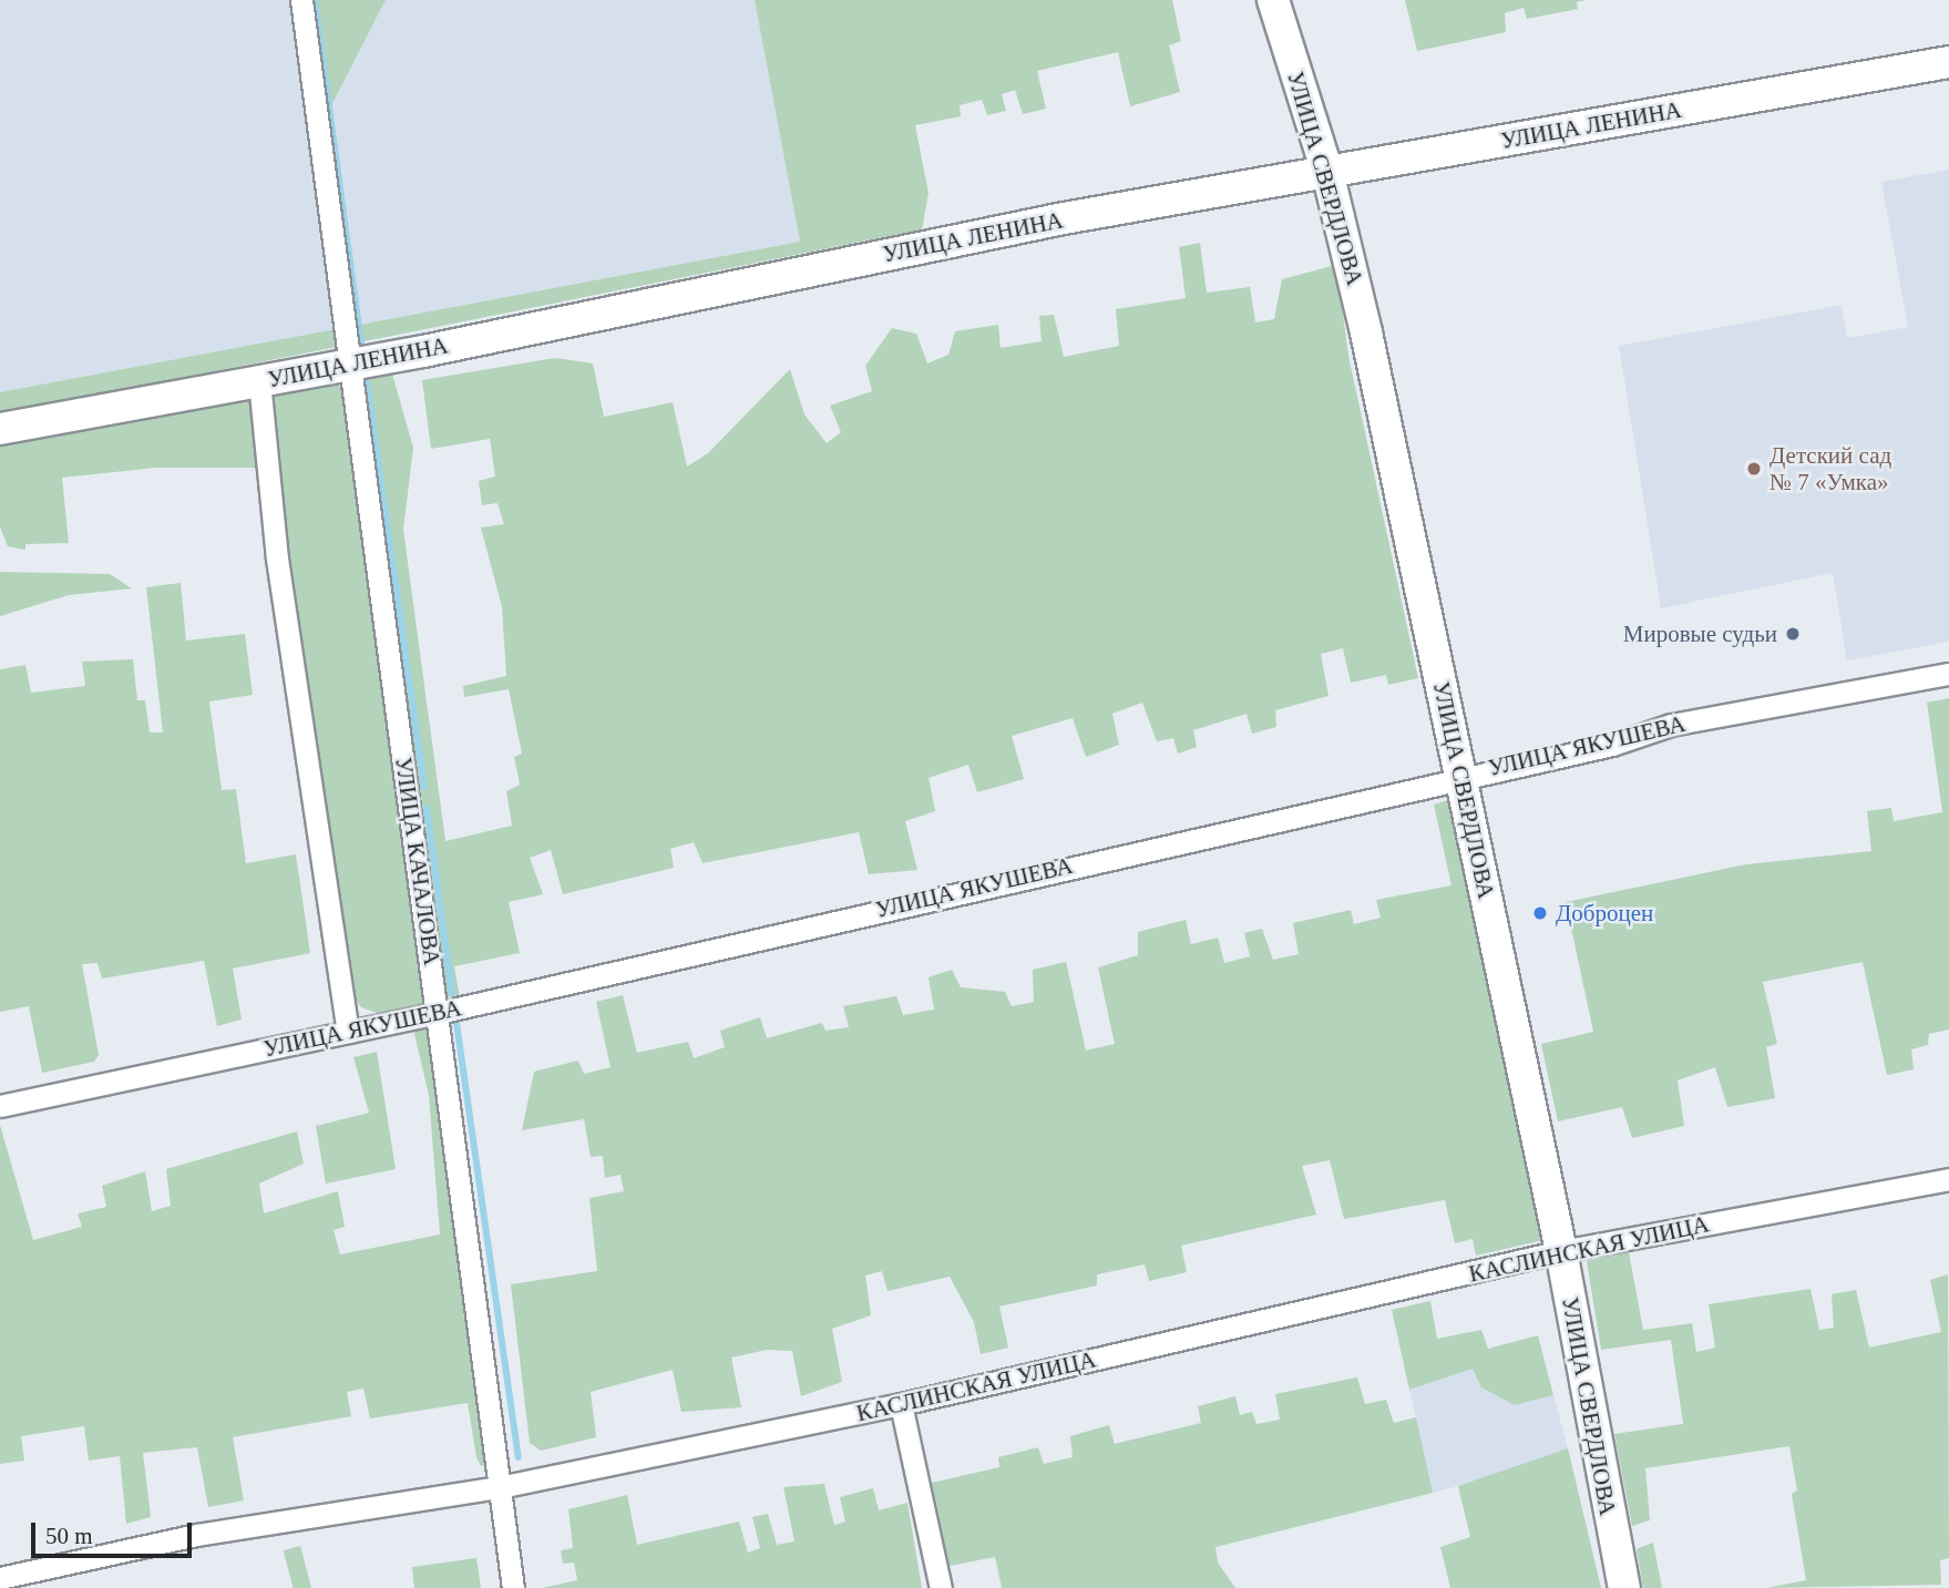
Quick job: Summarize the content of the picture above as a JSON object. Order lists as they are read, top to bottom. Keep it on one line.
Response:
{"streets":{"street":["УЛИЦА ЛЕНИНА","УЛИЦА СВЕРДЛОВА","УЛИЦА ЯКУШЕВА","УЛИЦА КАЧАЛОВА","КАСЛИНСКАЯ УЛИЦА"]},"crossings":[["УЛИЦА ЛЕНИНА","УЛИЦА СВЕРДЛОВА"],["УЛИЦА ЛЕНИНА","УЛИЦА КАЧАЛОВА"],["УЛИЦА СВЕРДЛОВА","УЛИЦА ЯКУШЕВА"],["УЛИЦА СВЕРДЛОВА","КАСЛИНСКАЯ УЛИЦА"],["УЛИЦА ЯКУШЕВА","УЛИЦА КАЧАЛОВА"],["УЛИЦА КАЧАЛОВА","КАСЛИНСКАЯ УЛИЦА"]],"places":["Детский сад № 7 «Умка»","Мировые судьи","Доброцен"],"scale_bar":"50 m"}
